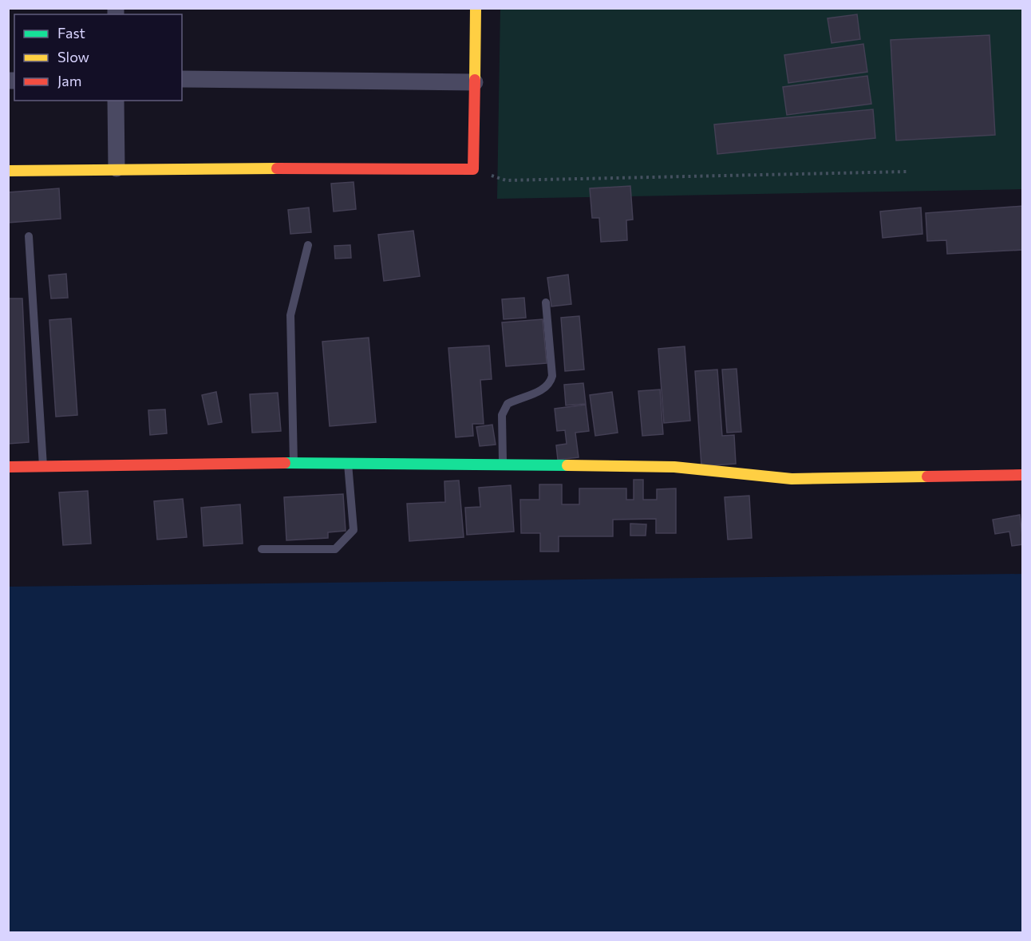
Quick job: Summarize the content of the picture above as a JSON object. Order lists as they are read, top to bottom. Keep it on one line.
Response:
{"legend":["Fast","Slow","Jam"]}
